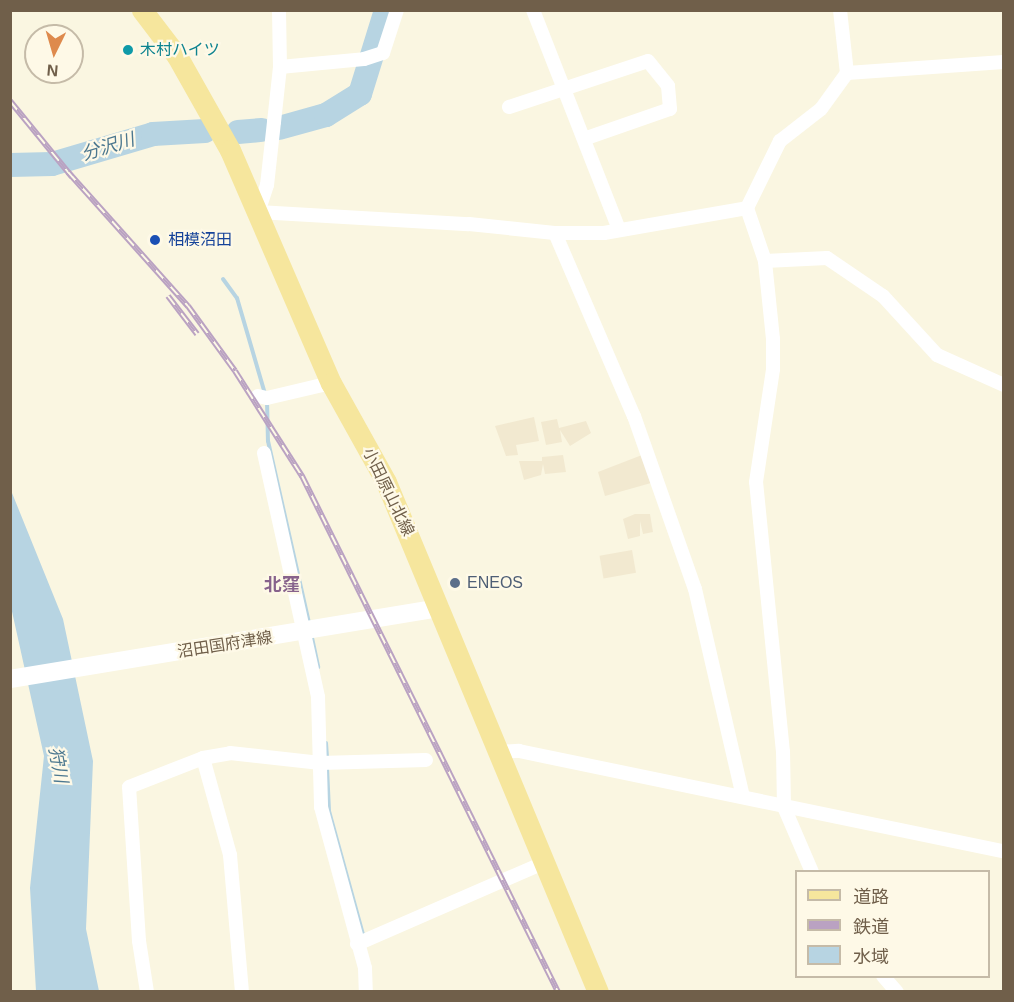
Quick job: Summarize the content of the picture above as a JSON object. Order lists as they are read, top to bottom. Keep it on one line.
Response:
{"streets":{"main road":["小田原山北線","沼田国府津線"]},"crossings":[["小田原山北線","沼田国府津線"]],"districts":["北窪"],"water":["分沢川","狩川"],"places":["木村ハイツ","相模沼田","ENEOS"],"legend":["道路","鉄道","水域"],"north":"bottom"}
